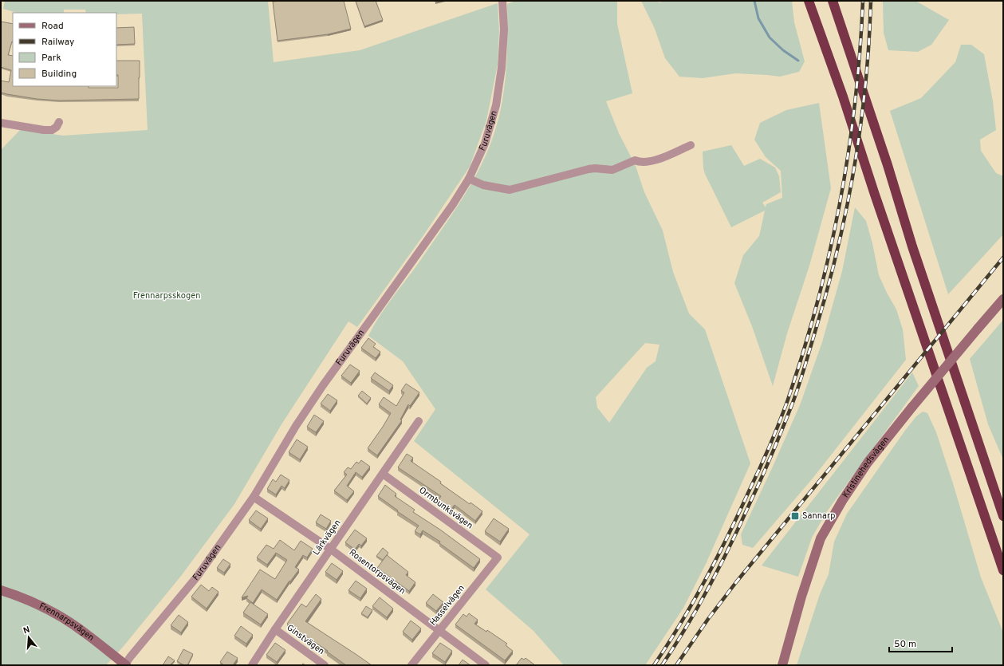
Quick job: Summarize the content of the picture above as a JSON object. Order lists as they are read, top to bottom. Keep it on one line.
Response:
{"streets":{"street":["Furuvägen","Kristinehedsvägen","Ormbunksvägen","Lärkvägen","Rosentorpsvägen","Hasselvägen","Frennarpsvägen","Ginstvägen"]},"crossings":[["Furuvägen","Rosentorpsvägen"],["Furuvägen","Frennarpsvägen"],["Ormbunksvägen","Lärkvägen"],["Ormbunksvägen","Hasselvägen"],["Lärkvägen","Rosentorpsvägen"],["Lärkvägen","Ginstvägen"],["Rosentorpsvägen","Hasselvägen"]],"parks":["Frennarpsskogen"],"places":{"transit":["Sannarp"]},"legend":["Road","Railway","Park","Building"],"scale_bar":"50 m","north":"top"}
